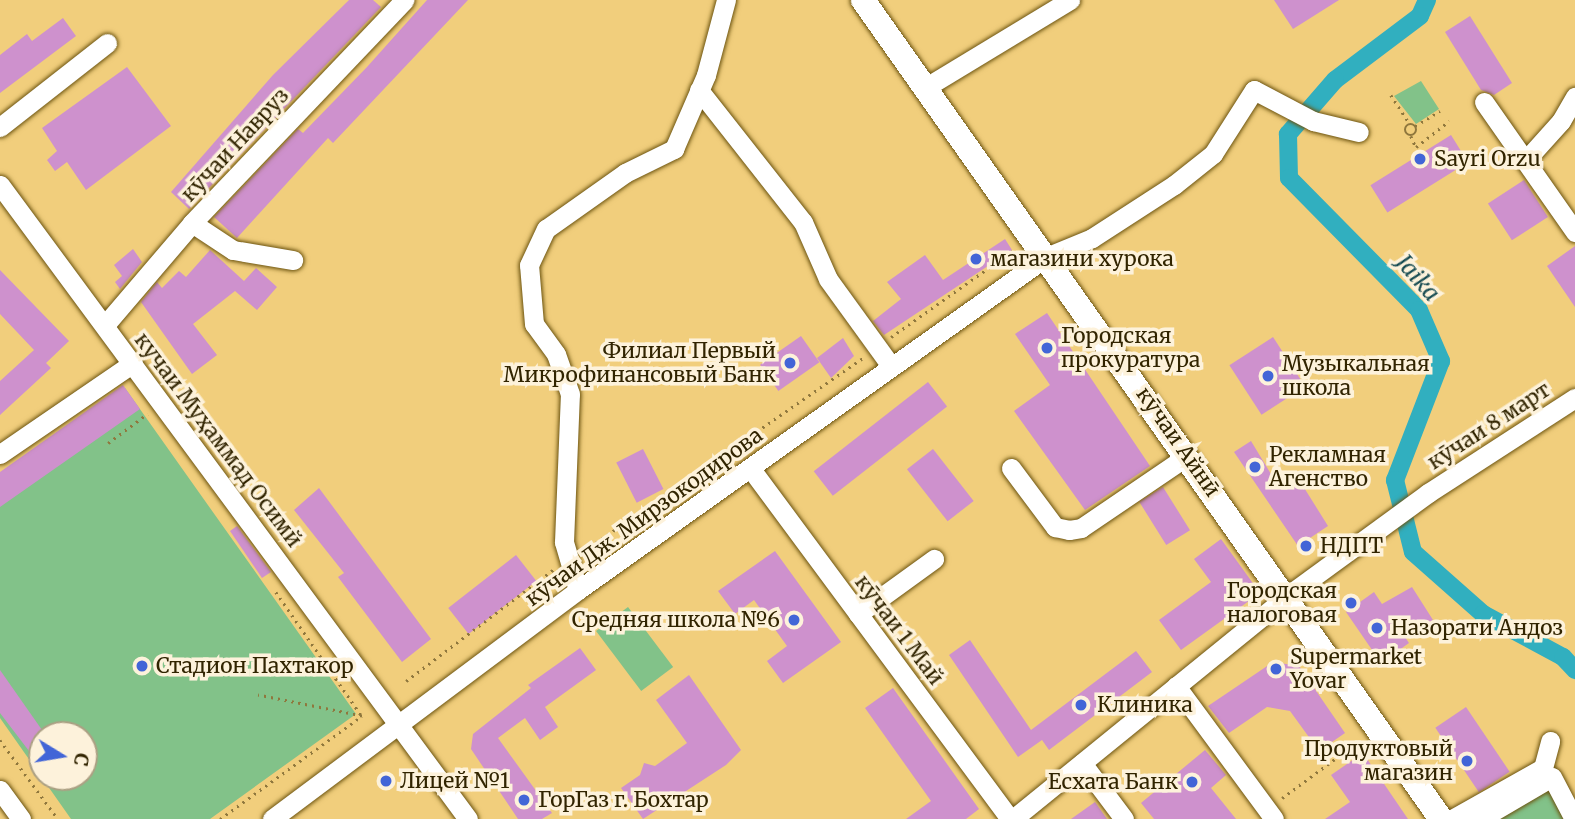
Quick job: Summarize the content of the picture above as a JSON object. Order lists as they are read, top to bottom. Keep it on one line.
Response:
{"streets":{"main road":["кӯчаи Айнӣ"],"street":["кӯчаи Навруз","кӯчаи 8 март","кучаи Муҳаммад Осимй","кӯчаи Дж. Мирзокодирова","кӯчаи 1 Май"]},"crossings":[["кӯчаи Навруз","кучаи Муҳаммад Осимй"],["кӯчаи 8 март","кӯчаи Айнӣ"],["кӯчаи 8 март","кӯчаи 1 Май"],["кучаи Муҳаммад Осимй","кӯчаи Дж. Мирзокодирова"],["кӯчаи Айнӣ","кӯчаи Дж. Мирзокодирова"],["кӯчаи Дж. Мирзокодирова","кӯчаи 1 Май"]],"water":["Jaika"],"places":["Sayri Orzu","магазини хурока","Городская прокуратура","Филиал Первый Микрофинансовый Банк","Музыкальная школа","Рекламная Агенство","НДПТ","Городская налоговая","Средняя школа №6","Назорати Андоз","Стадион Пахтакор","Supermarket Yovar","Клиника","Продуктовый магазин","Лицей №1","Есхата Банк","ГорГаз г. Бохтар"],"north":"right"}
